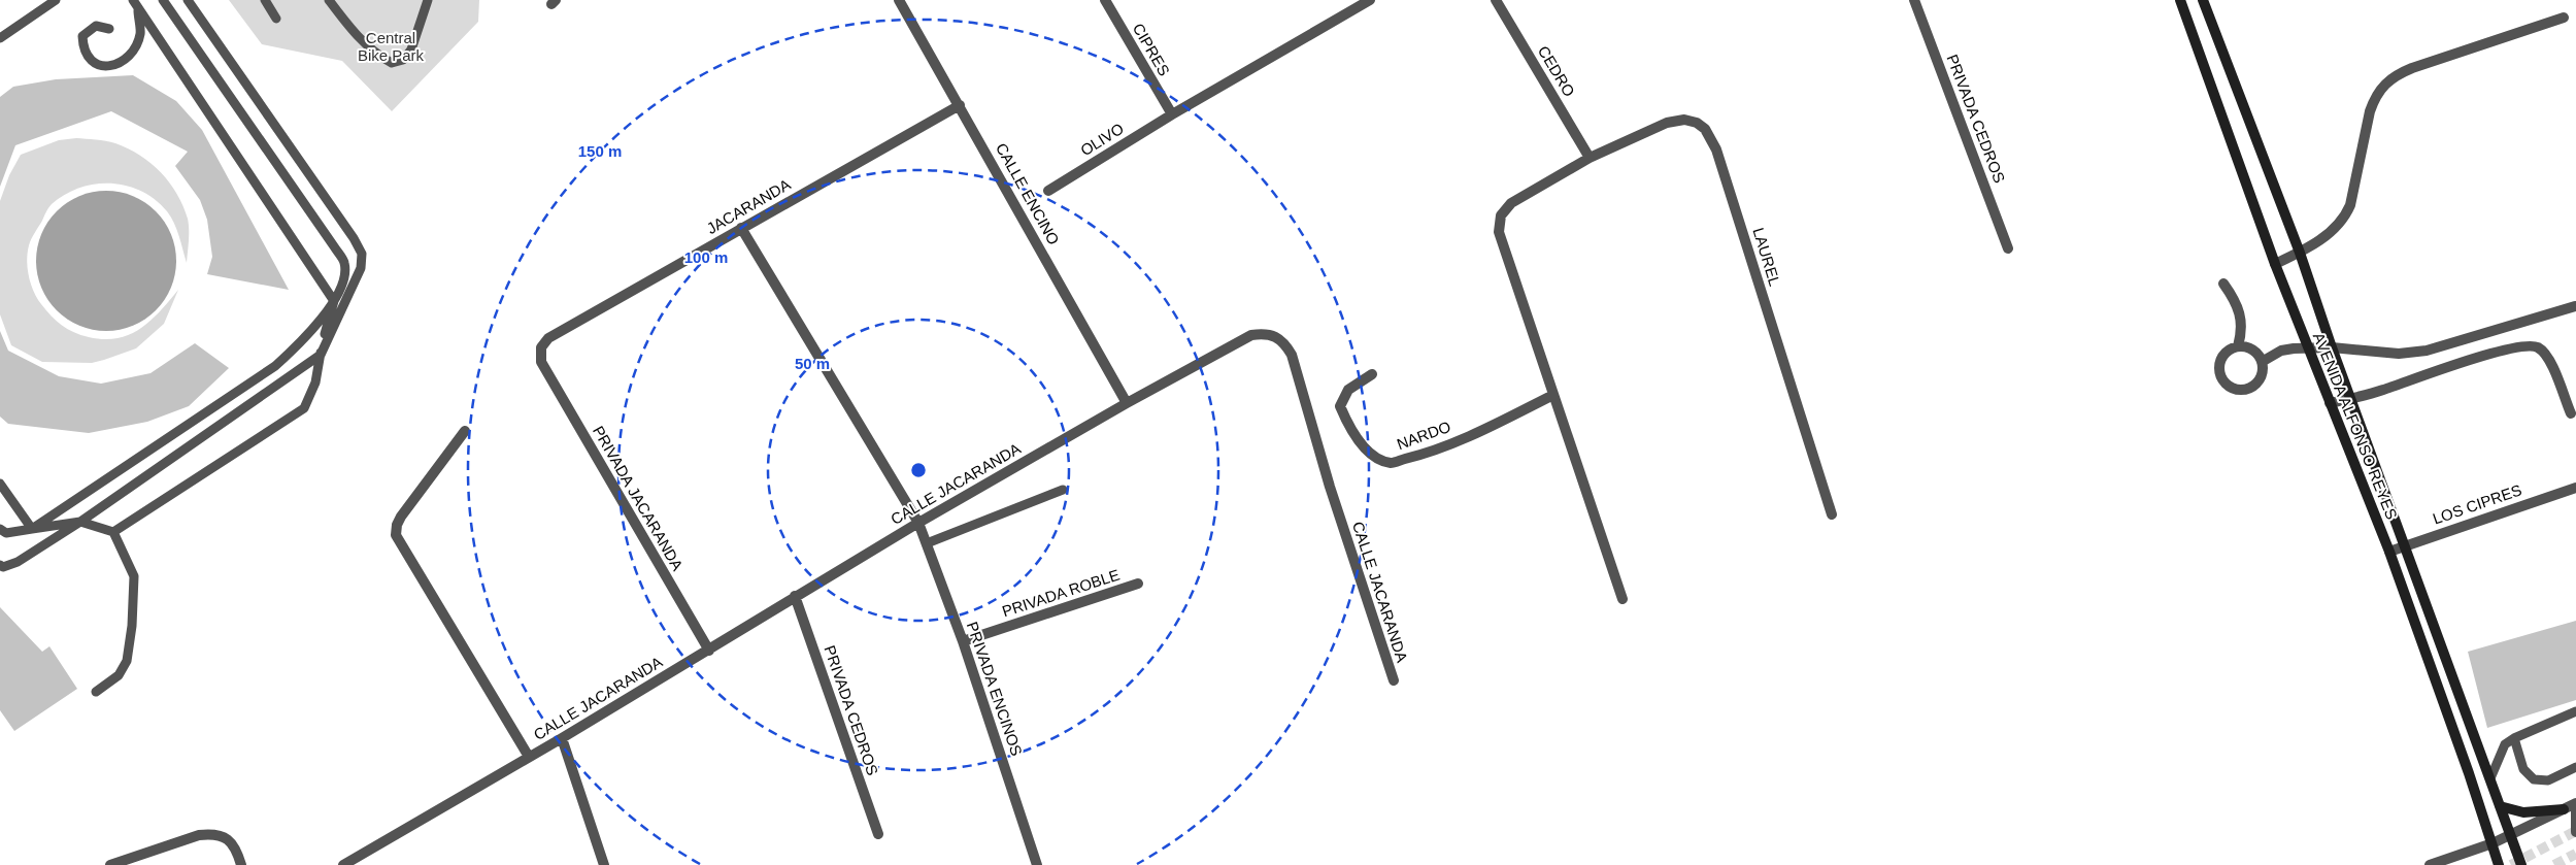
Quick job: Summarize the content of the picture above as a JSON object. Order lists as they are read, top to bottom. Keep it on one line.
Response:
{"streets":{"main road":["AVENIDA ALFONSO REYES"],"street":["CIPRES","CEDRO","PRIVADA CEDROS","OLIVO","CALLE ENCINO","JACARANDA","LAUREL","NARDO","CALLE JACARANDA","PRIVADA JACARANDA","LOS CIPRES","PRIVADA ROBLE","PRIVADA ENCINOS"]},"crossings":[["CIPRES","OLIVO"],["CEDRO","LAUREL"],["PRIVADA CEDROS","CALLE JACARANDA"],["CALLE ENCINO","JACARANDA"],["CALLE ENCINO","CALLE JACARANDA"],["JACARANDA","PRIVADA JACARANDA"],["LAUREL","NARDO"],["AVENIDA ALFONSO REYES","LOS CIPRES"],["CALLE JACARANDA","PRIVADA JACARANDA"],["CALLE JACARANDA","PRIVADA ENCINOS"],["PRIVADA ROBLE","PRIVADA ENCINOS"]],"parks":["Central Bike Park"],"rings":["150 m","100 m","50 m"]}
